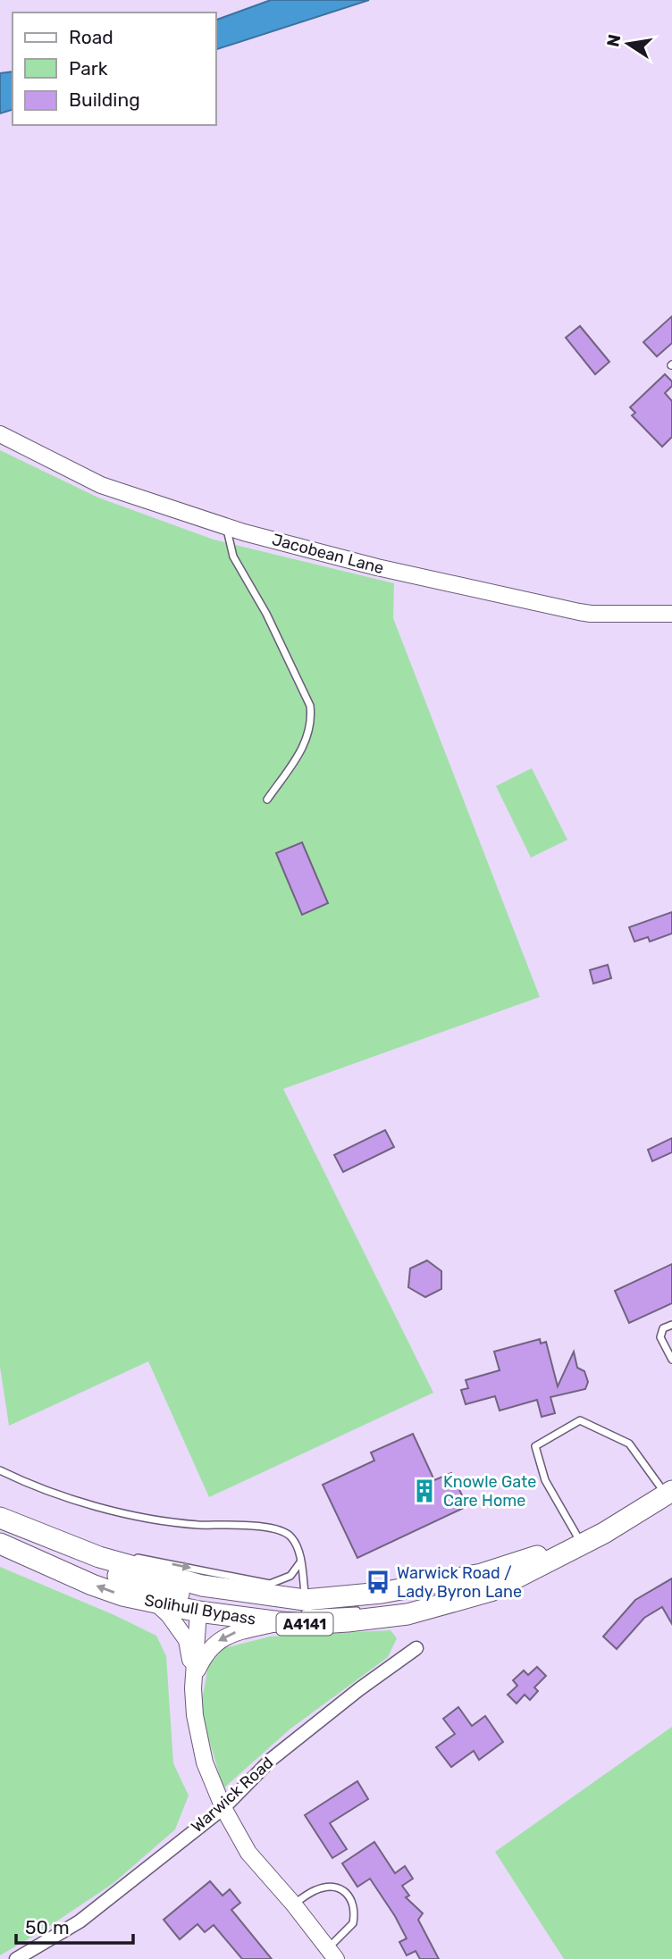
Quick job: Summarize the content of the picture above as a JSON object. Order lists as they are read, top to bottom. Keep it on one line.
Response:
{"streets":{"main road":["Solihull Bypass","A4141"],"street":["Jacobean Lane","Warwick Road"]},"crossings":[["Solihull Bypass","A4141"]],"places":{"building":["Knowle Gate Care Home"],"bus stop":["Warwick Road / Lady Byron Lane"]},"legend":["Road","Park","Building"],"scale_bar":"50 m","north":"left"}
